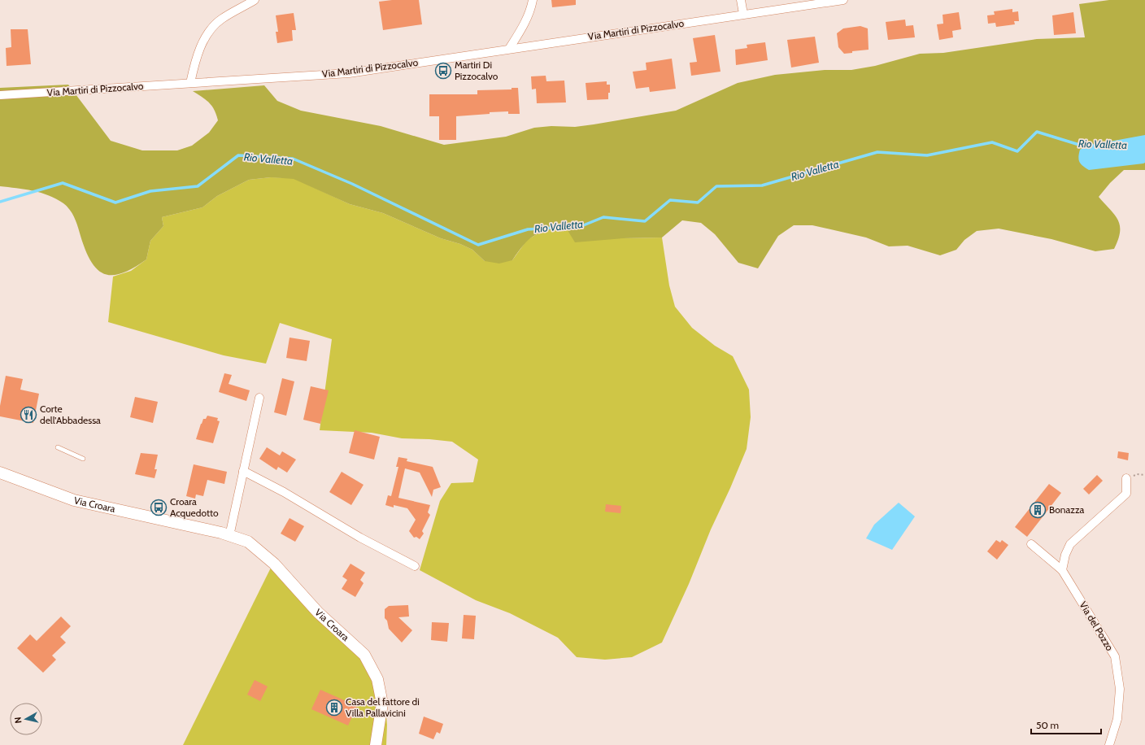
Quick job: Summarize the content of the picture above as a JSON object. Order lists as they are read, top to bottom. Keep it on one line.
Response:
{"streets":{"street":["Via Martiri di Pizzocalvo","Via Croara","Via del Pozzo"]},"water":["Rio Valletta"],"places":{"bus stop":["Martiri Di Pizzocalvo","Croara Acquedotto"],"restaurant":["Corte dell'Abbadessa"],"building":["Bonazza","Casa del fattore di Villa Pallavicini"]},"scale_bar":"50 m","north":"left"}
